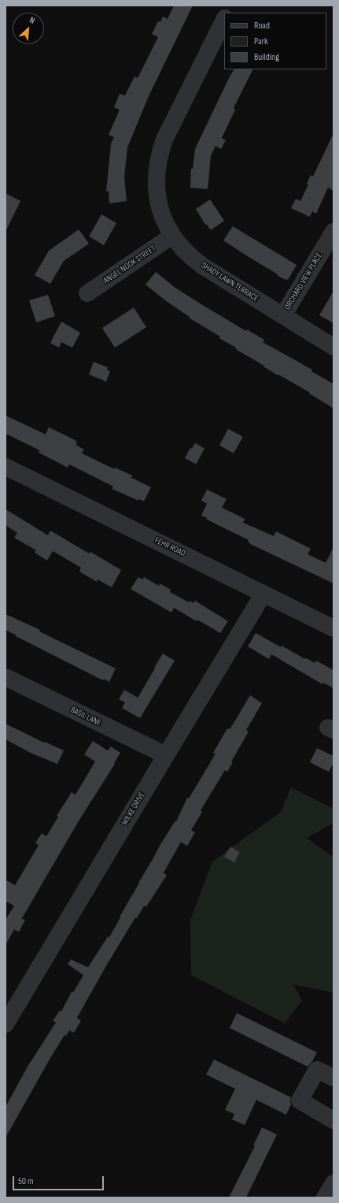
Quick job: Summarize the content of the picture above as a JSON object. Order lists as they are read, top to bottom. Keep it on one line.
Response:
{"streets":{"street":["ANGEL NOOK STREET","ORCHARD VIEW PLACE","SHADY LAWN TERRACE","FEHR ROAD","BASIL LANE","WILKE DRIVE"]},"crossings":[["ANGEL NOOK STREET","SHADY LAWN TERRACE"],["ORCHARD VIEW PLACE","SHADY LAWN TERRACE"],["FEHR ROAD","WILKE DRIVE"],["BASIL LANE","WILKE DRIVE"]],"legend":["Road","Park","Building"],"scale_bar":"50 m","north":"top right"}
